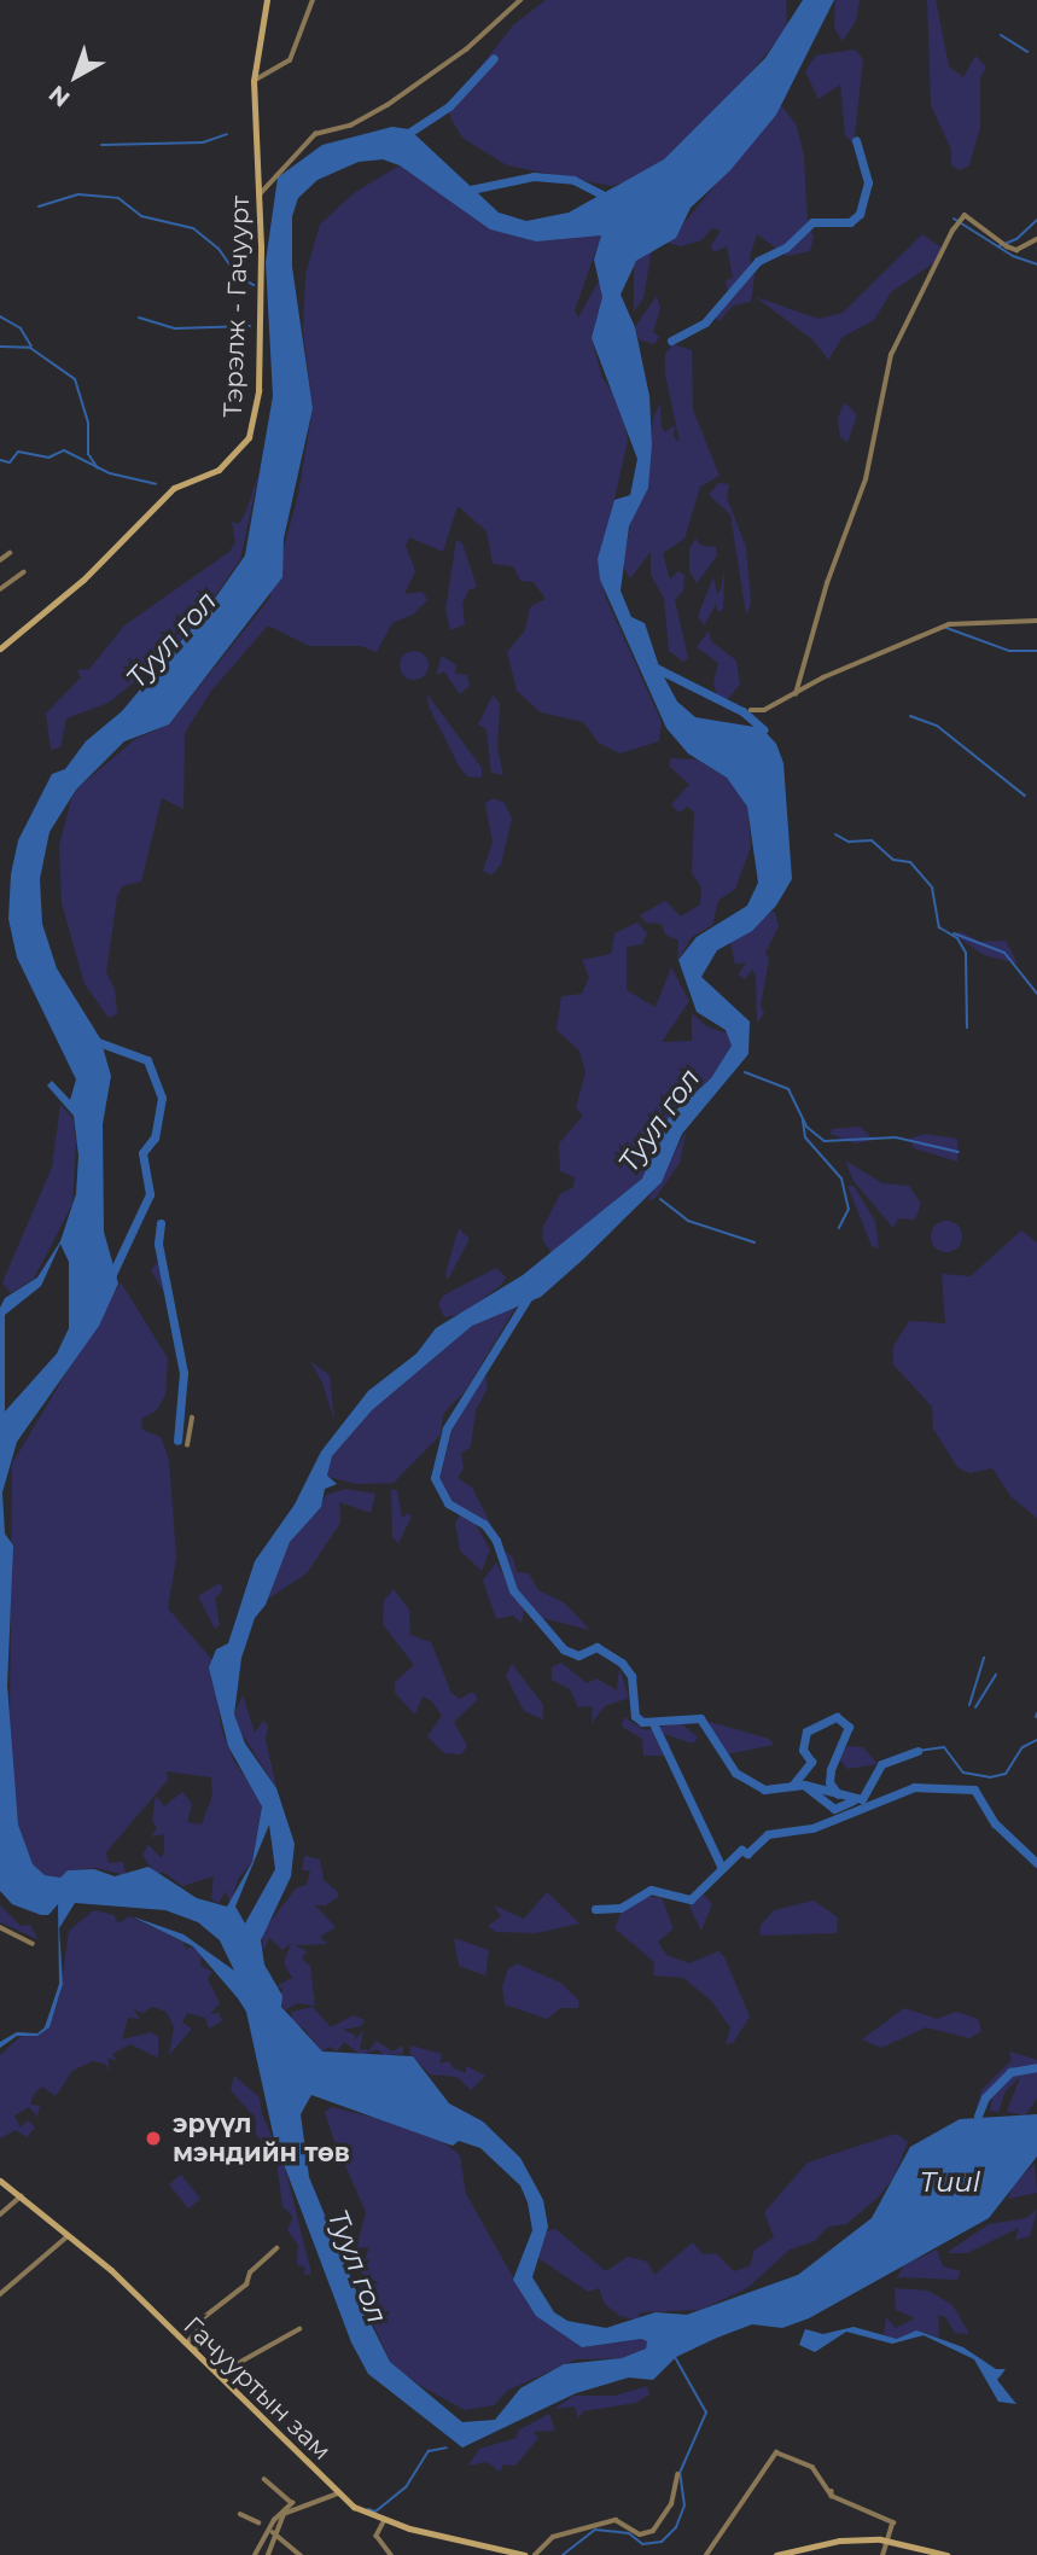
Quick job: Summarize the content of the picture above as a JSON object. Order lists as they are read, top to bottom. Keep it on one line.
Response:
{"streets":{"main road":["Тэрэлж - Гачуурт","Гачууртын зам"]},"water":["Туул гол","Tuul"],"places":["эрүүл мэндийн төв"],"north":"bottom left"}
